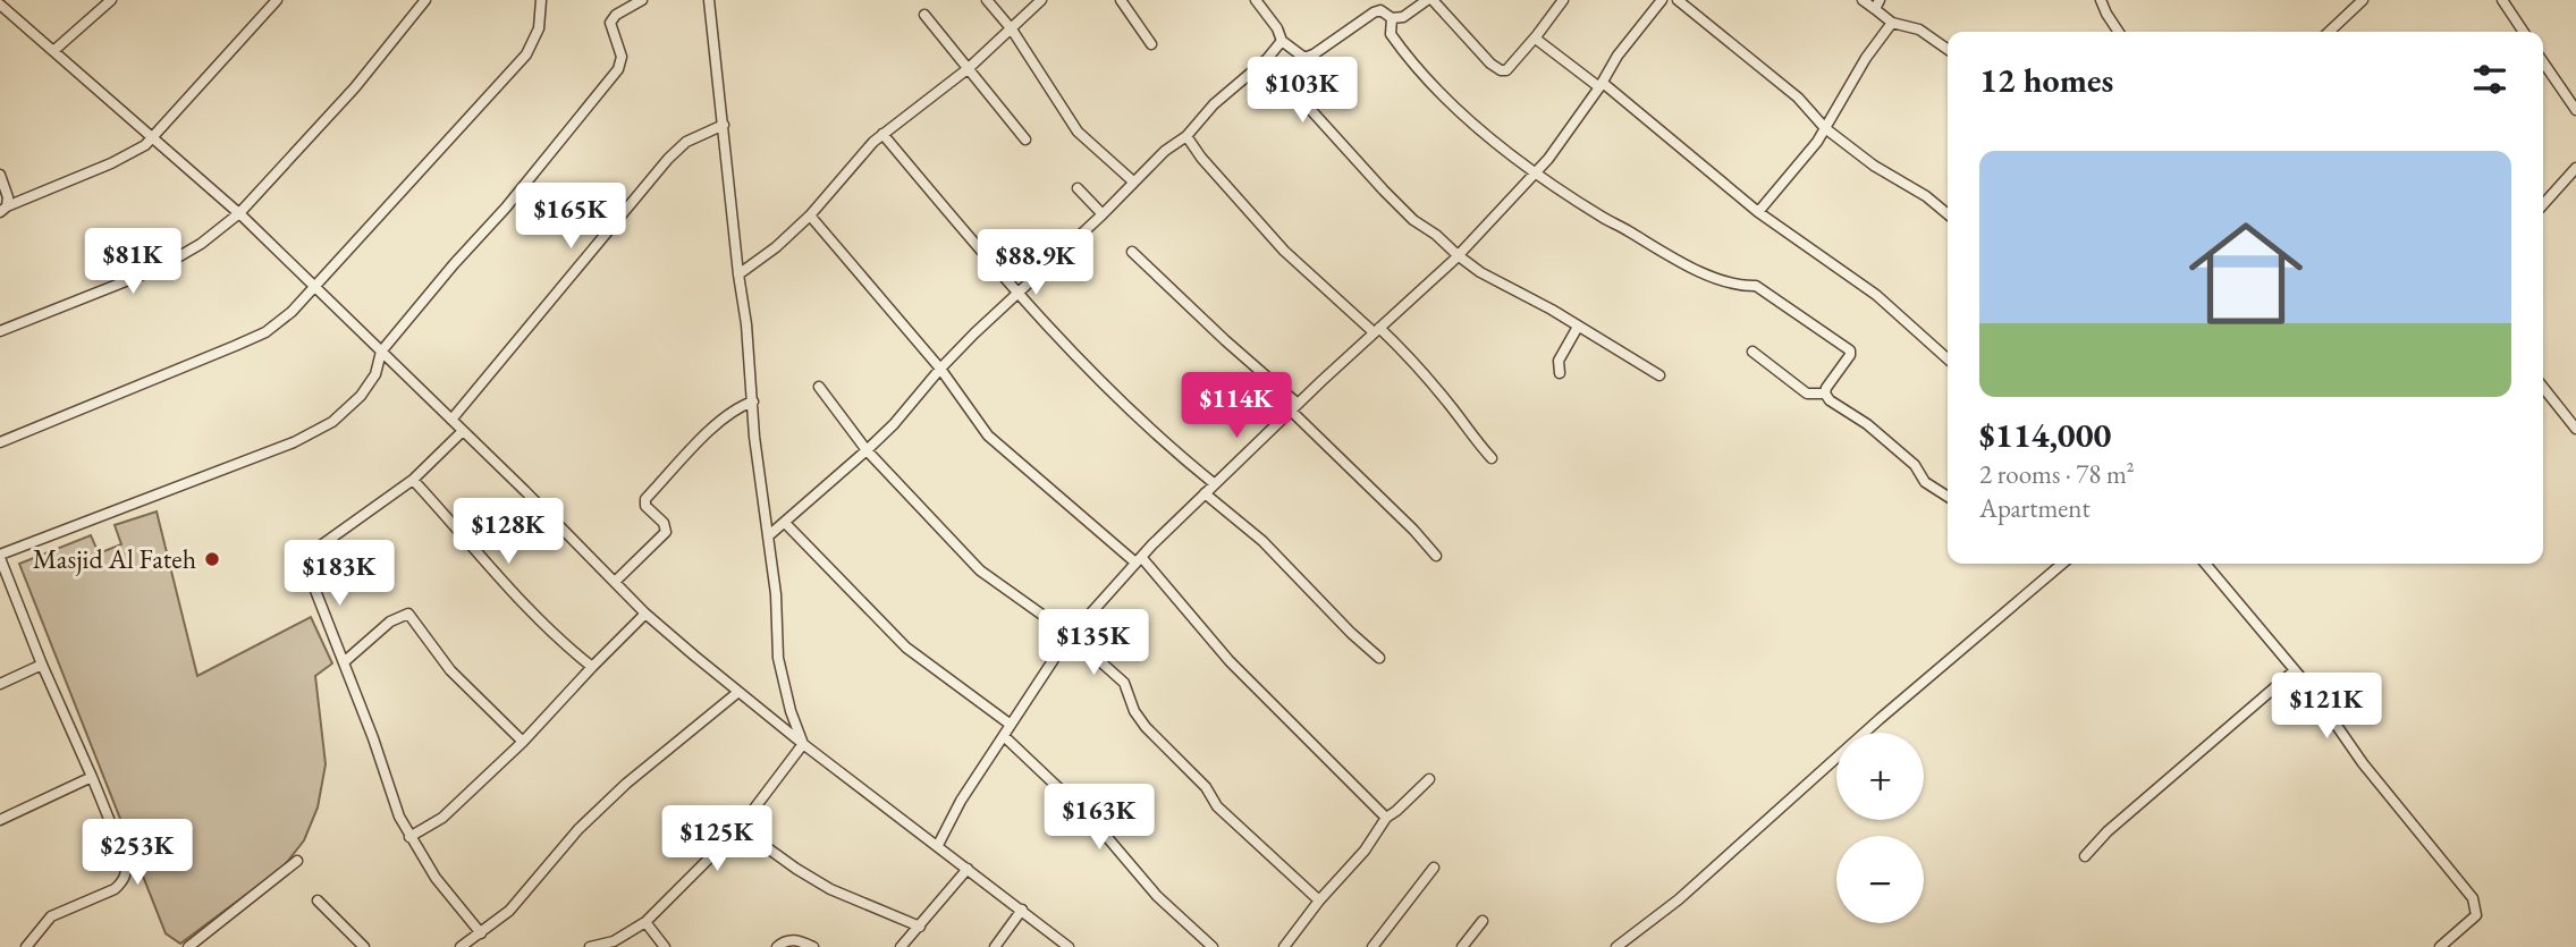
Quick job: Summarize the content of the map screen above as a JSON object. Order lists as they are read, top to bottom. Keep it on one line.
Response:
{"places":["Masjid Al Fateh"],"page":{"heading":"12 homes","price":["$103K","$165K","$81K","$88.9K","$114K","$128K","$183K","$135K","$121K","$163K","$125K","$253K"],"list":[{"name":"$114,000","note":"2 rooms · 78 m² · Apartment"}],"map_buttons":["+","−"]}}
